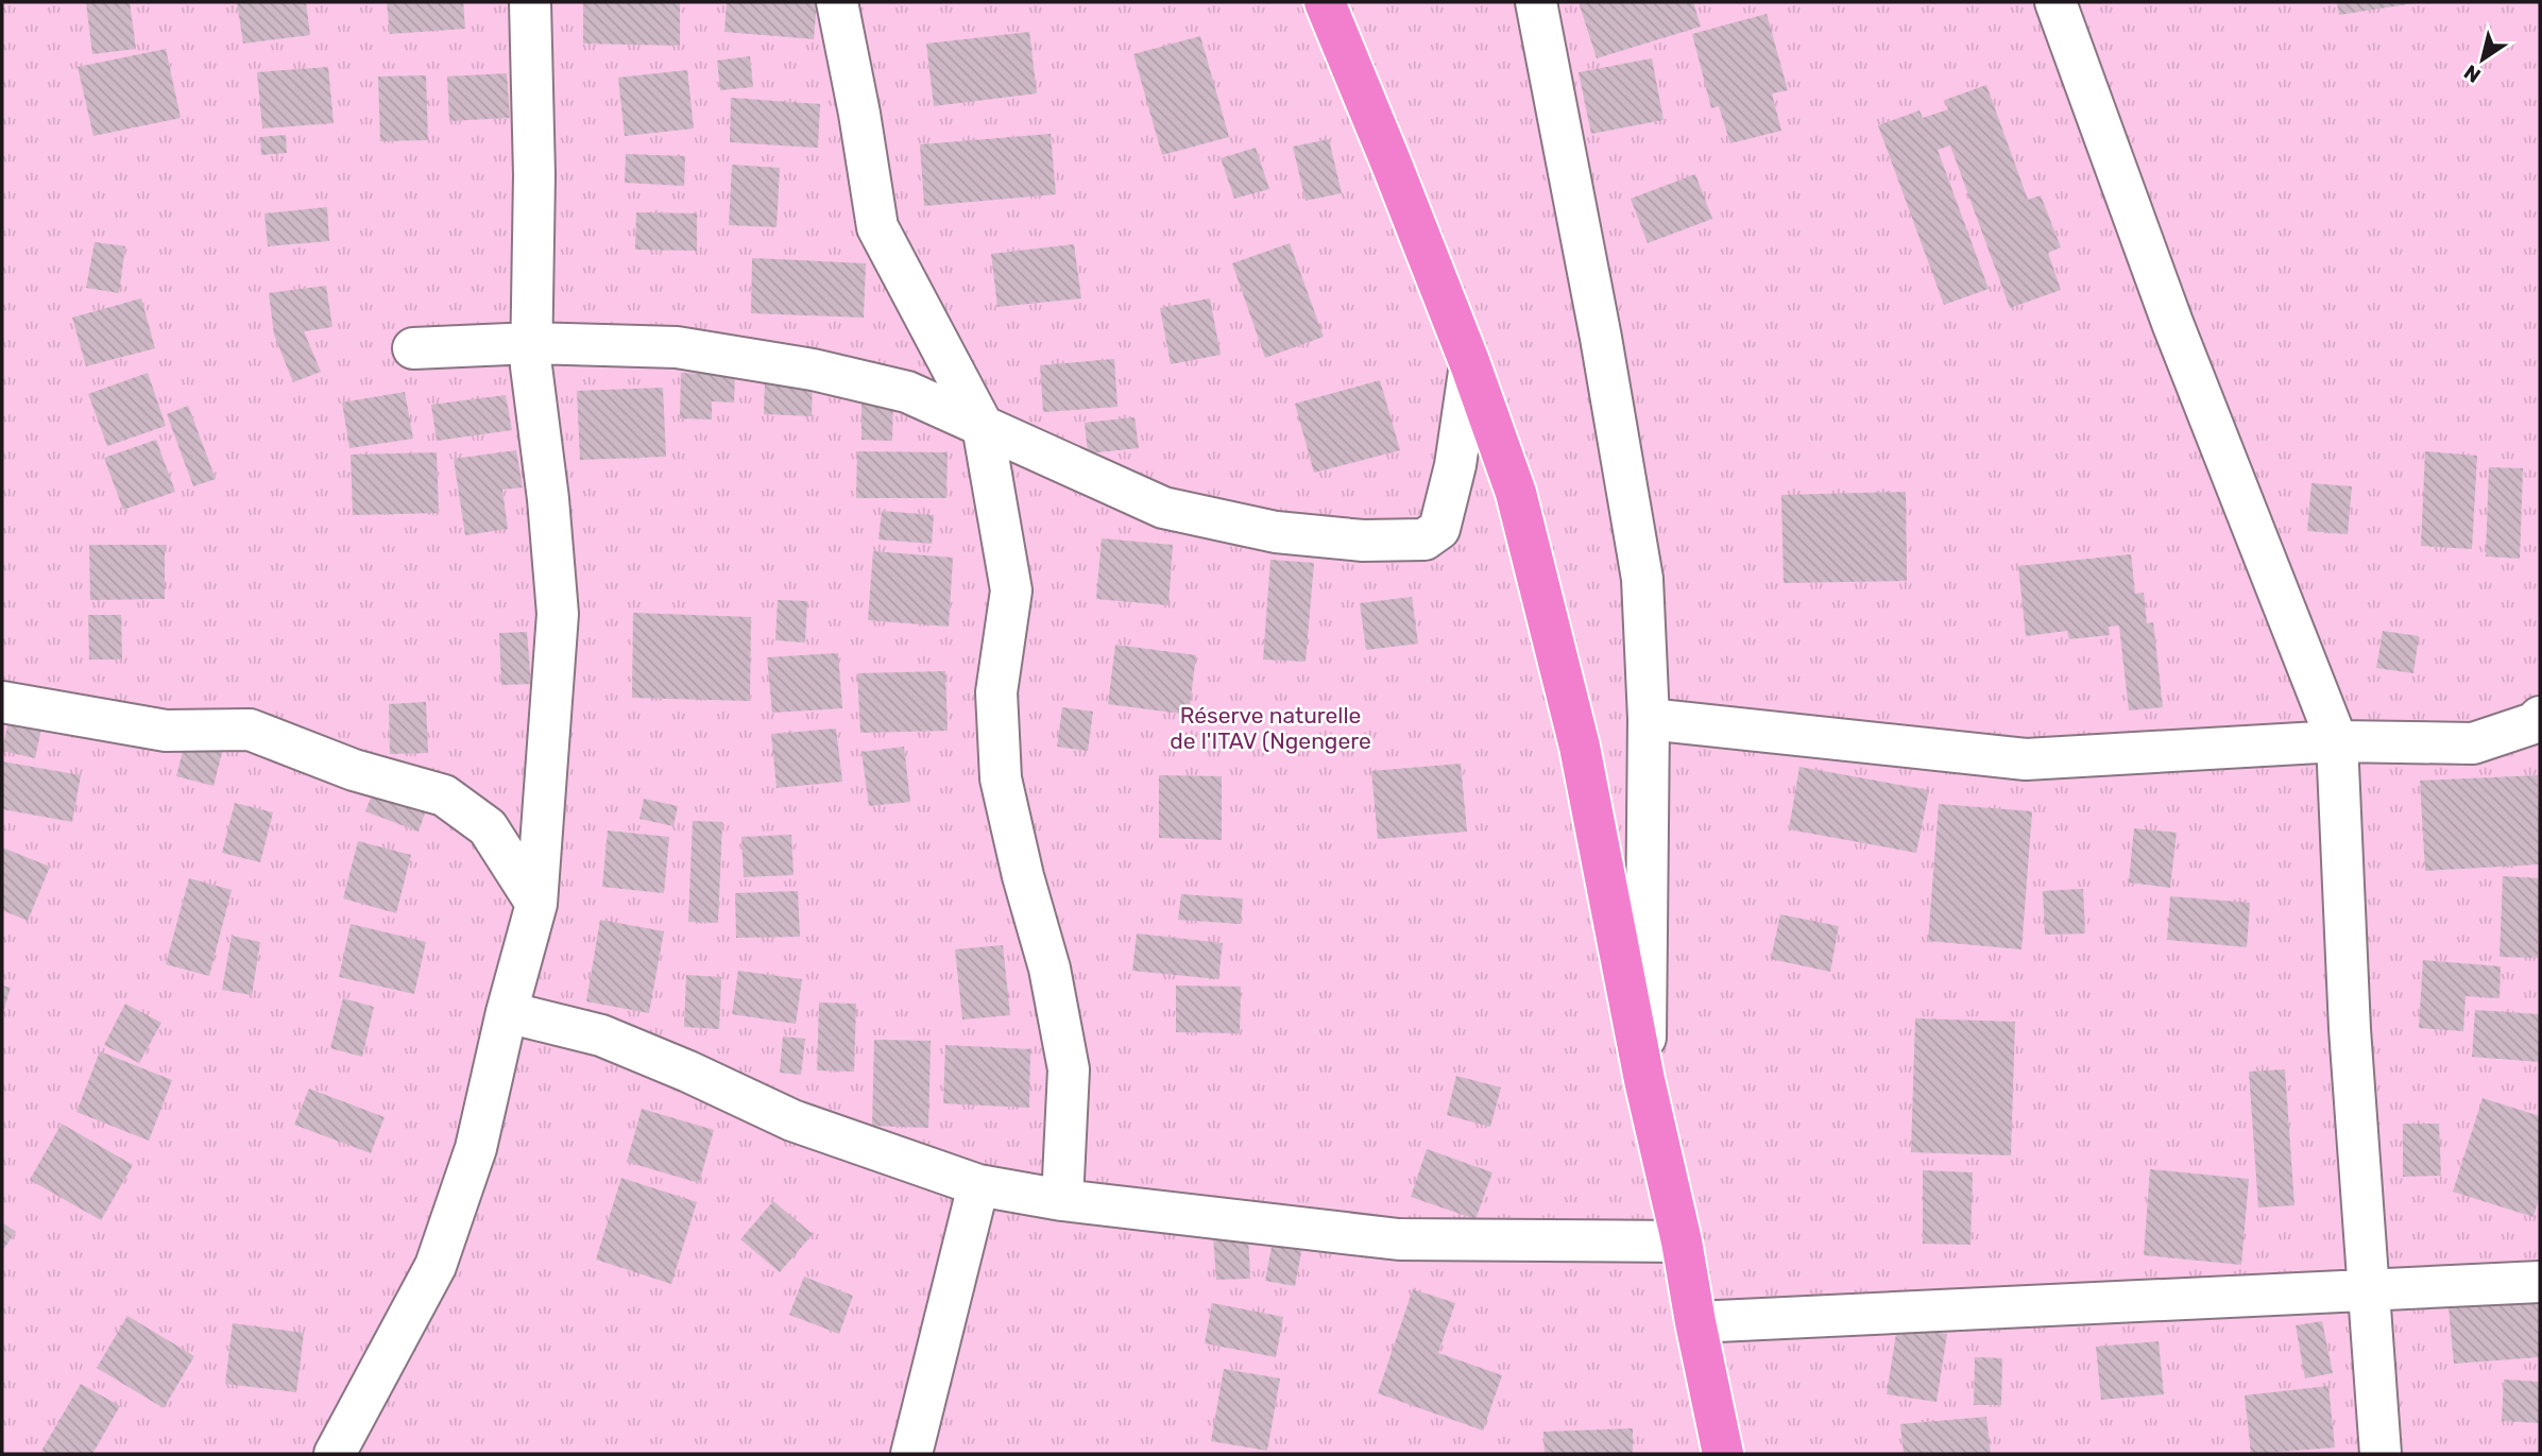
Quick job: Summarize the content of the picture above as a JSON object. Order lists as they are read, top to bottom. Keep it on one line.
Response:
{"parks":["Réserve naturelle de l'ITAV (Ngengere"],"north":"bottom left"}
